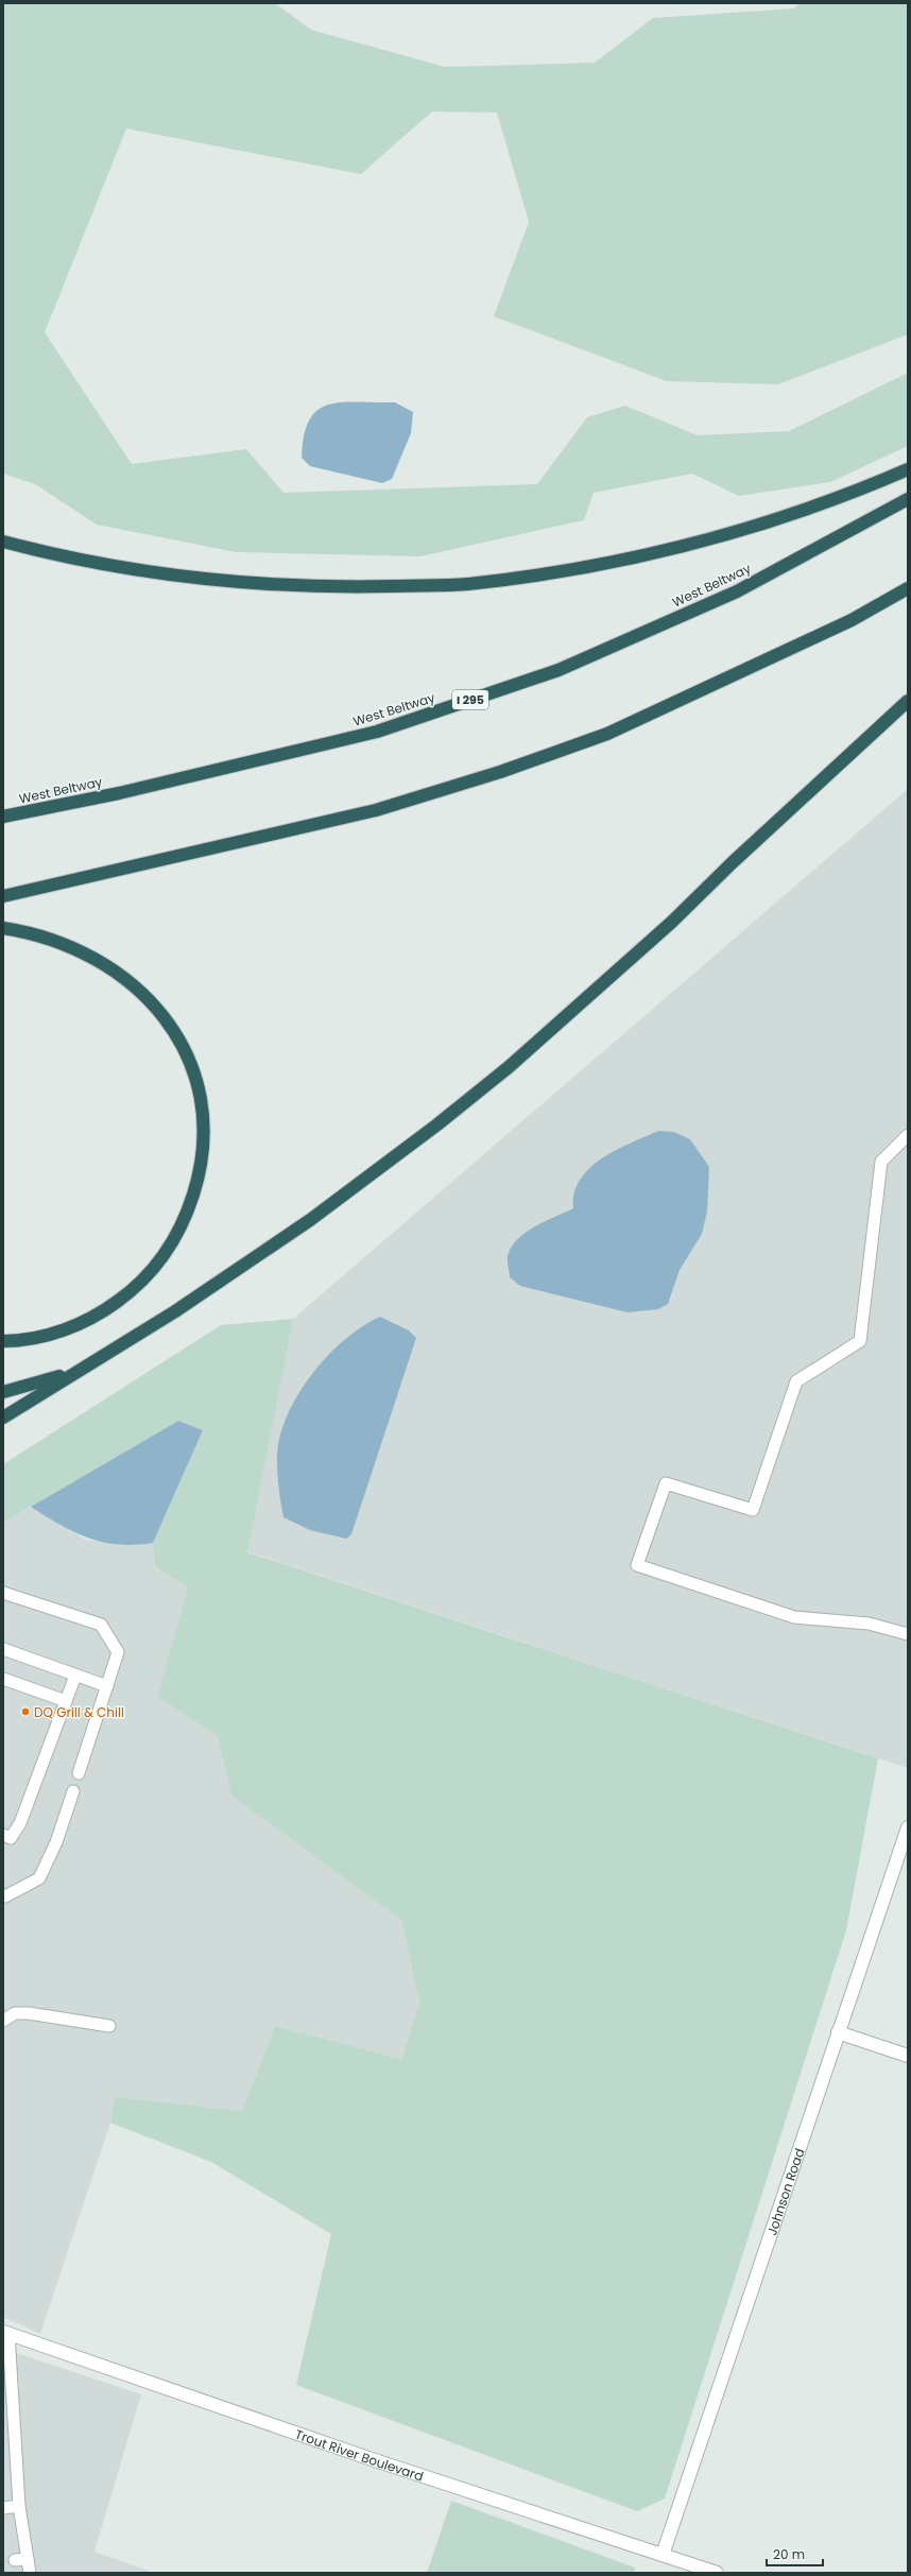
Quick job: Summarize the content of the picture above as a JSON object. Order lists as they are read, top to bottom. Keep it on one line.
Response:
{"streets":{"highway":["West Beltway","I 295"],"street":["Johnson Road","Trout River Boulevard"]},"crossings":[["Johnson Road","Trout River Boulevard"]],"places":["DQ Grill & Chill"],"scale_bar":"20 m"}
